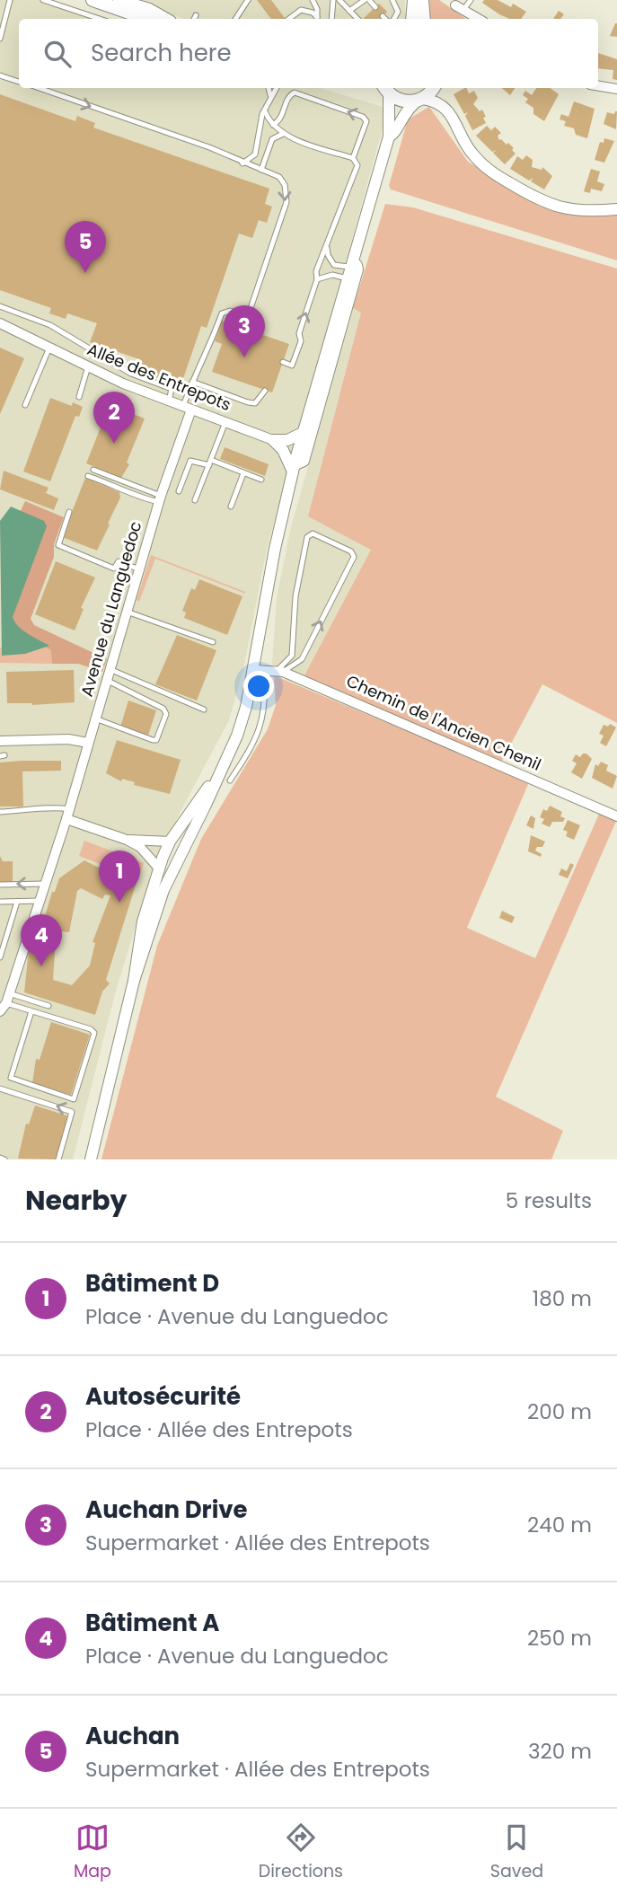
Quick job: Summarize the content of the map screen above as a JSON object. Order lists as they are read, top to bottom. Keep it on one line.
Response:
{"streets":{"street":["Allée des Entrepots","Avenue du Languedoc","Chemin de l'Ancien Chenil"]},"crossings":[["Allée des Entrepots","Avenue du Languedoc"]],"page":{"search":"Search here","pins":["5","3","2","1","4"],"heading":["Nearby","5 results"],"list":[{"mark":"1","name":"Bâtiment D","note":"Place · Avenue du Languedoc","value":"180 m"},{"mark":"2","name":"Autosécurité","note":"Place · Allée des Entrepots","value":"200 m"},{"mark":"3","name":"Auchan Drive","note":"Supermarket · Allée des Entrepots","value":"240 m"},{"mark":"4","name":"Bâtiment A","note":"Place · Avenue du Languedoc","value":"250 m"},{"mark":"5","name":"Auchan","note":"Supermarket · Allée des Entrepots","value":"320 m"}],"nav":["Map","Directions","Saved"]}}
